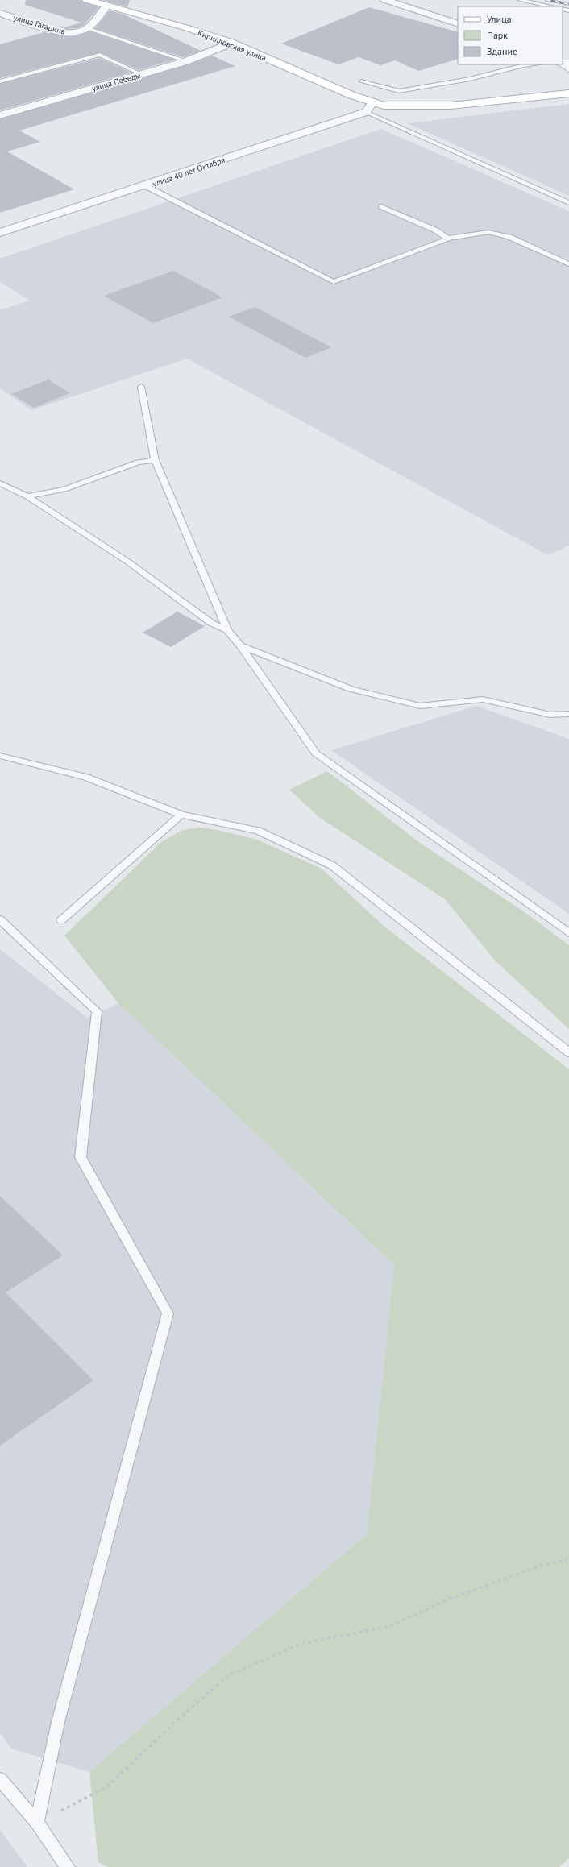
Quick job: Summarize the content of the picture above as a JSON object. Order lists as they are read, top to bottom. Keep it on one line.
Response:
{"streets":{"main road":["Кирилловская улица"],"street":["улица Гагарина","улица Победы","улица 40 лет Октября"]},"crossings":[["Кирилловская улица","улица Победы"]],"legend":["Улица","Парк","Здание"]}
